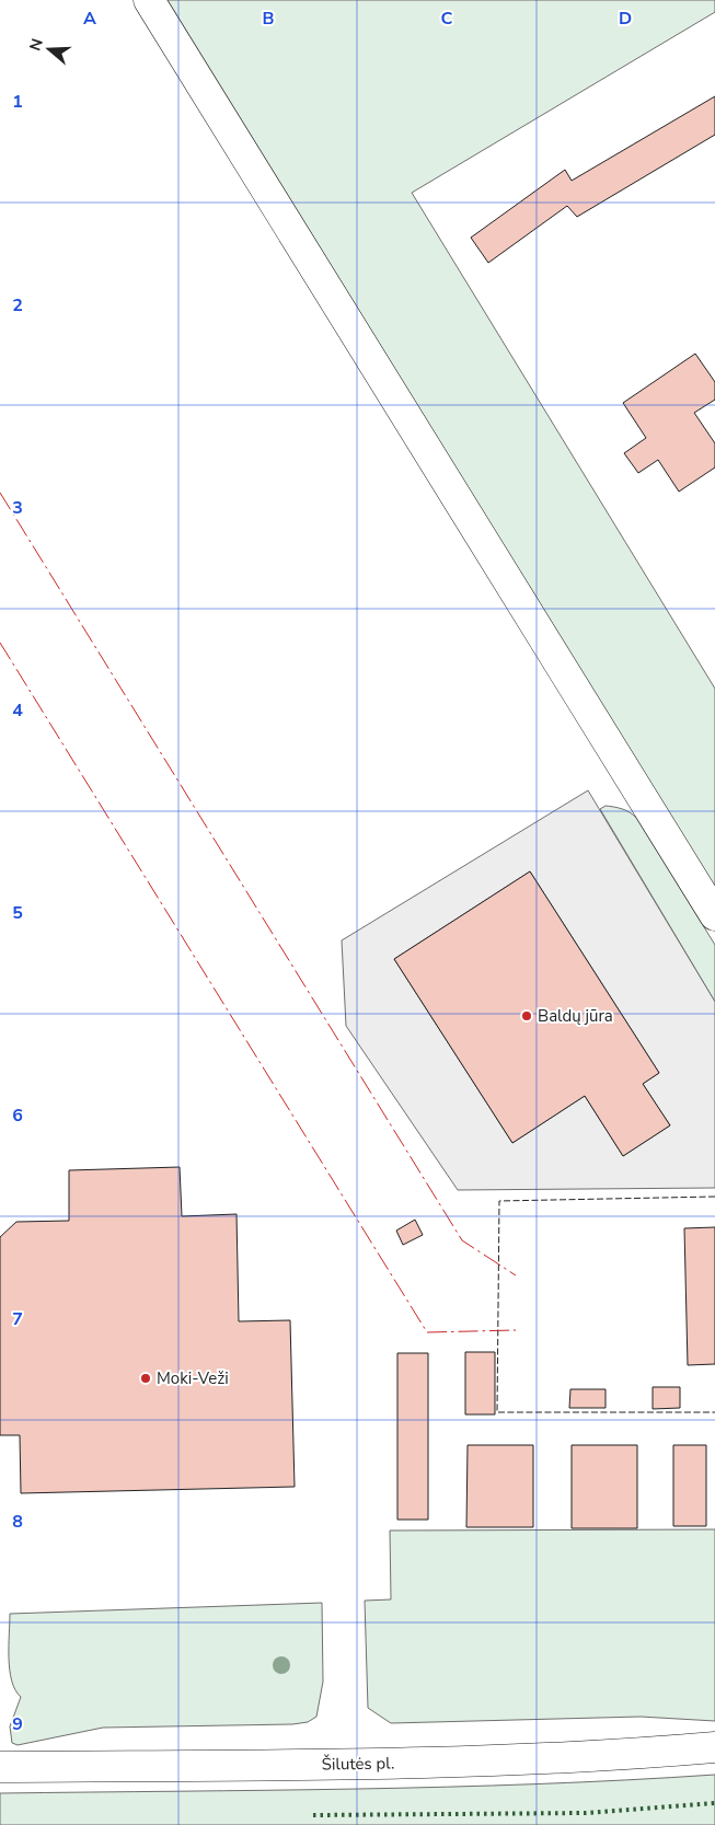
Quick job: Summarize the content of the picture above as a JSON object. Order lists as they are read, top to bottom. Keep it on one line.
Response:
{"streets":{"street":["Šilutės pl."]},"places":["Baldų jūra","Moki-Veži"],"north":"left","grid":{"columns":["A","B","C","D"],"rows":["1","2","3","4","5","6","7","8","9"]}}
